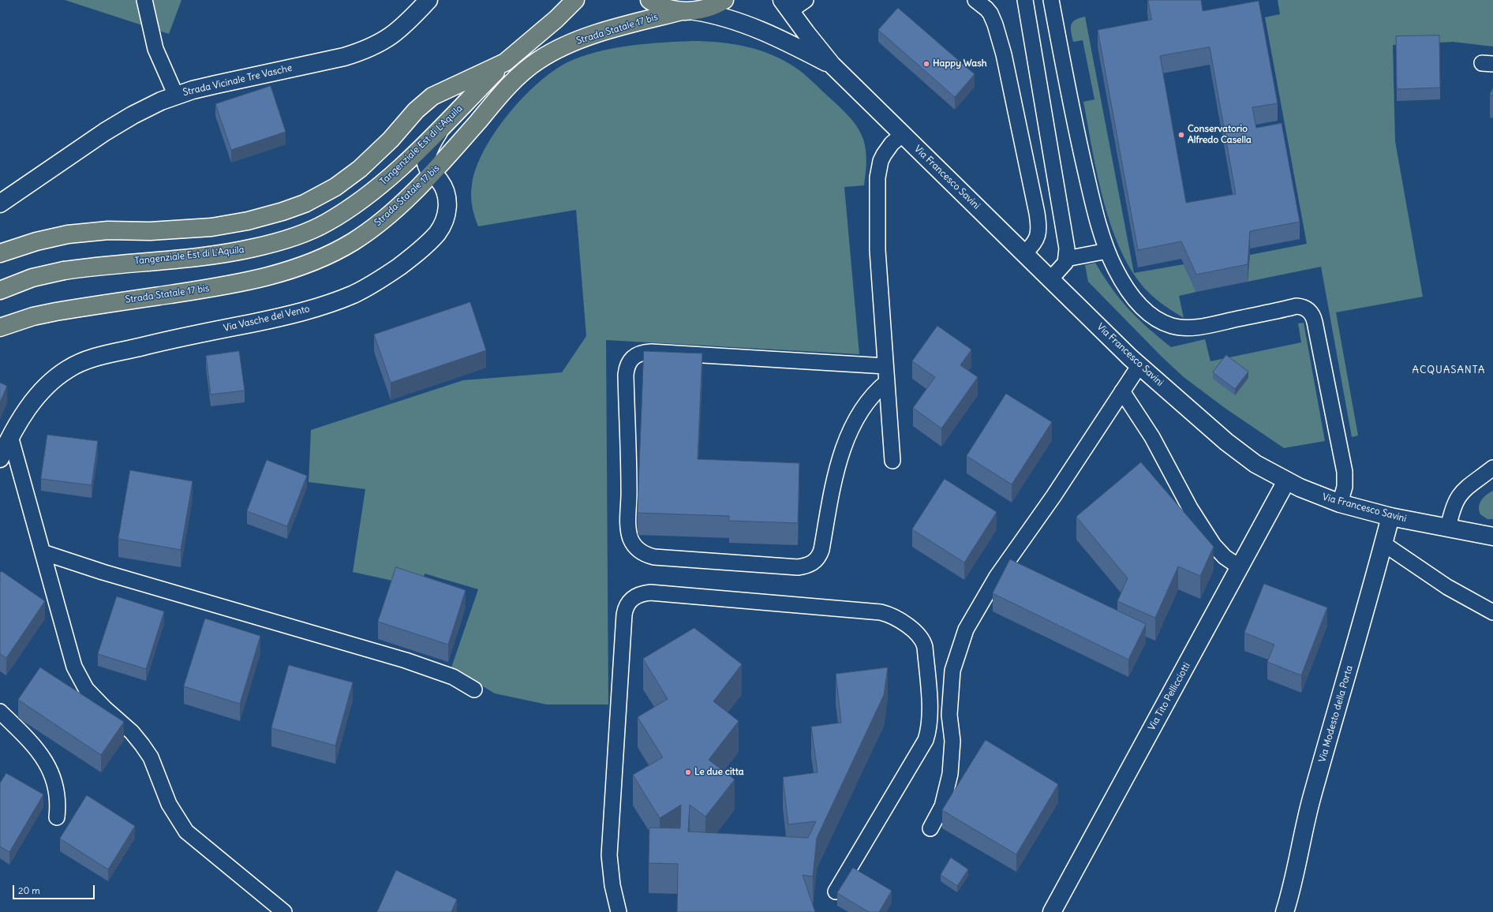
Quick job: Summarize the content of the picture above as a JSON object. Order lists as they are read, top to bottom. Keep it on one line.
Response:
{"streets":{"main road":["Strada Statale 17 bis","Tangenziale Est di L'Aquila"],"street":["Strada Vicinale Tre Vasche","Via Francesco Savini","Via Vasche del Vento","Via Tito Pellicciotti","Via Modesto della Porta"]},"crossings":[["Strada Statale 17 bis","Via Francesco Savini"],["Strada Statale 17 bis","Via Vasche del Vento"],["Tangenziale Est di L'Aquila","Via Vasche del Vento"],["Via Francesco Savini","Via Tito Pellicciotti"],["Via Francesco Savini","Via Modesto della Porta"]],"districts":["ACQUASANTA"],"places":["Happy Wash","Conservatorio Alfredo Casella","Le due citta"],"scale_bar":"20 m"}
